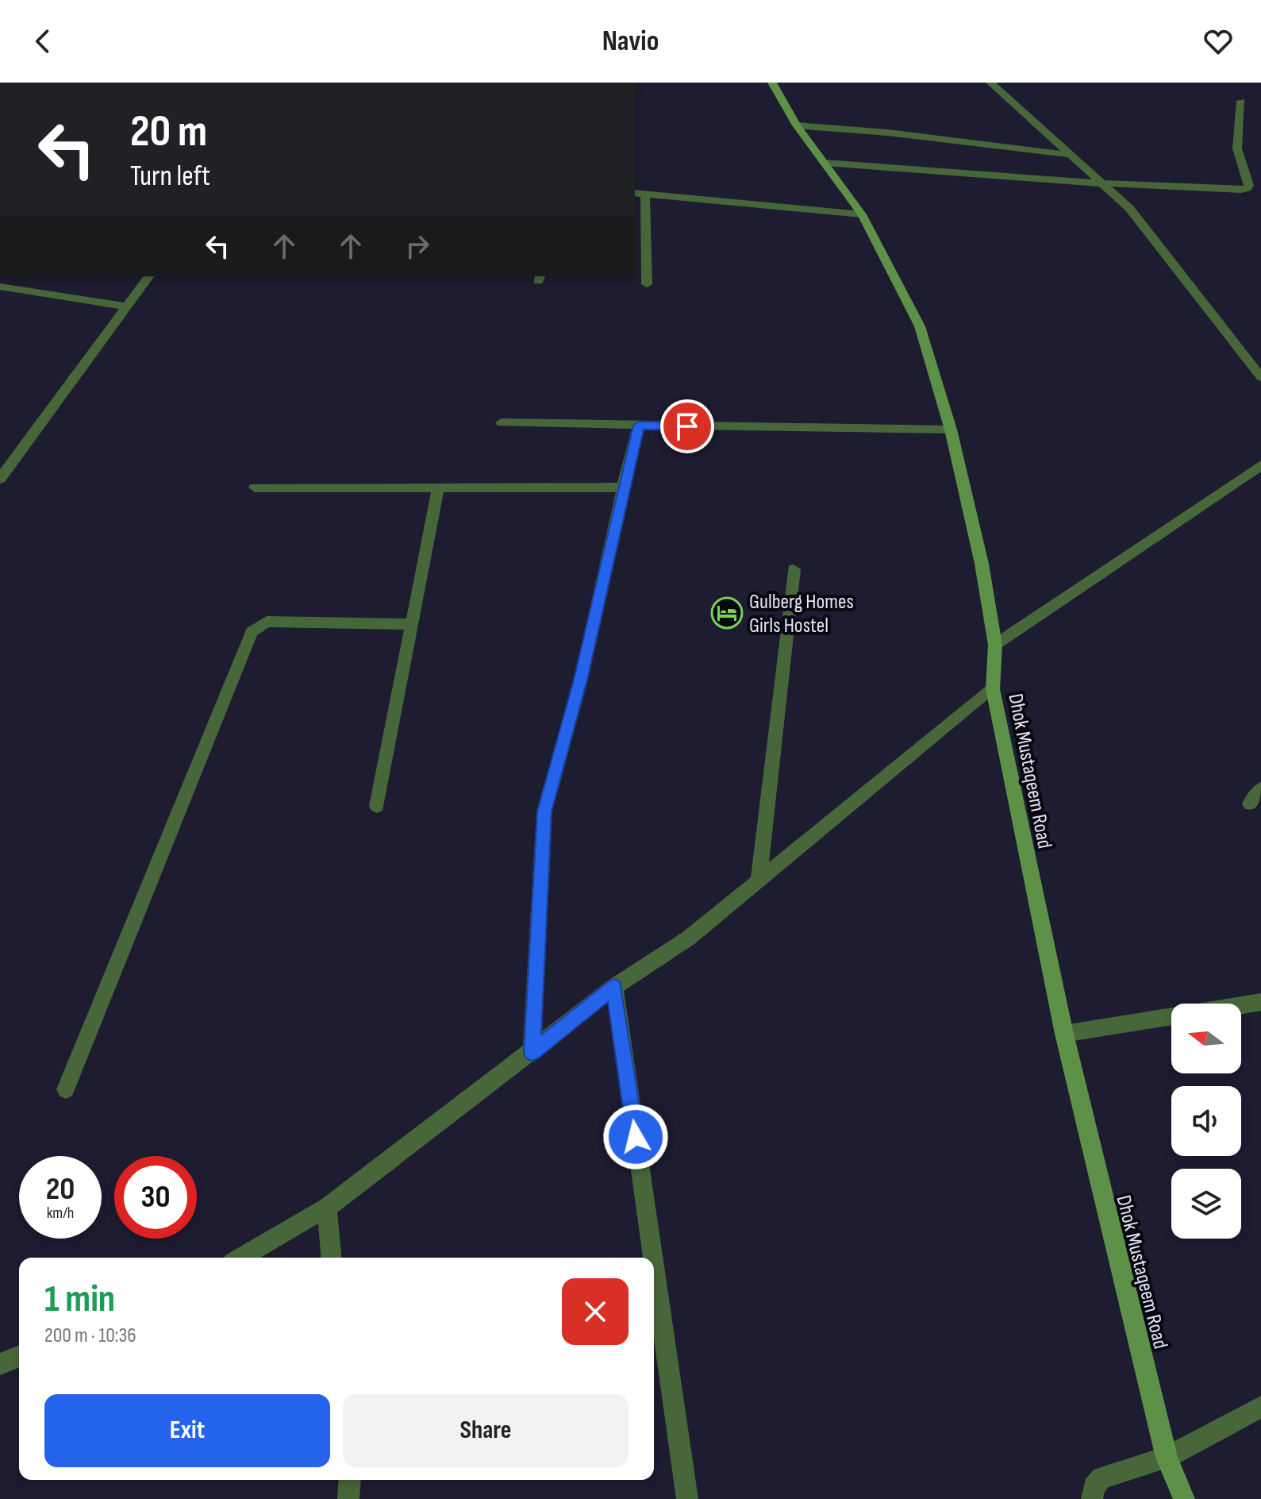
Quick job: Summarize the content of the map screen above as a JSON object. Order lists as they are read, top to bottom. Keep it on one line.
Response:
{"streets":{"street":["Dhok Mustaqeem Road"]},"places":{"hotel":["Gulberg Homes Girls Hostel"]},"north":"left","page":{"header":"Navio","turn":["20 m","Turn left"],"speed":"20 km/h","limit":"30","heading":["1 min","200 m · 10:36"],"buttons":["Exit","Share"]}}
